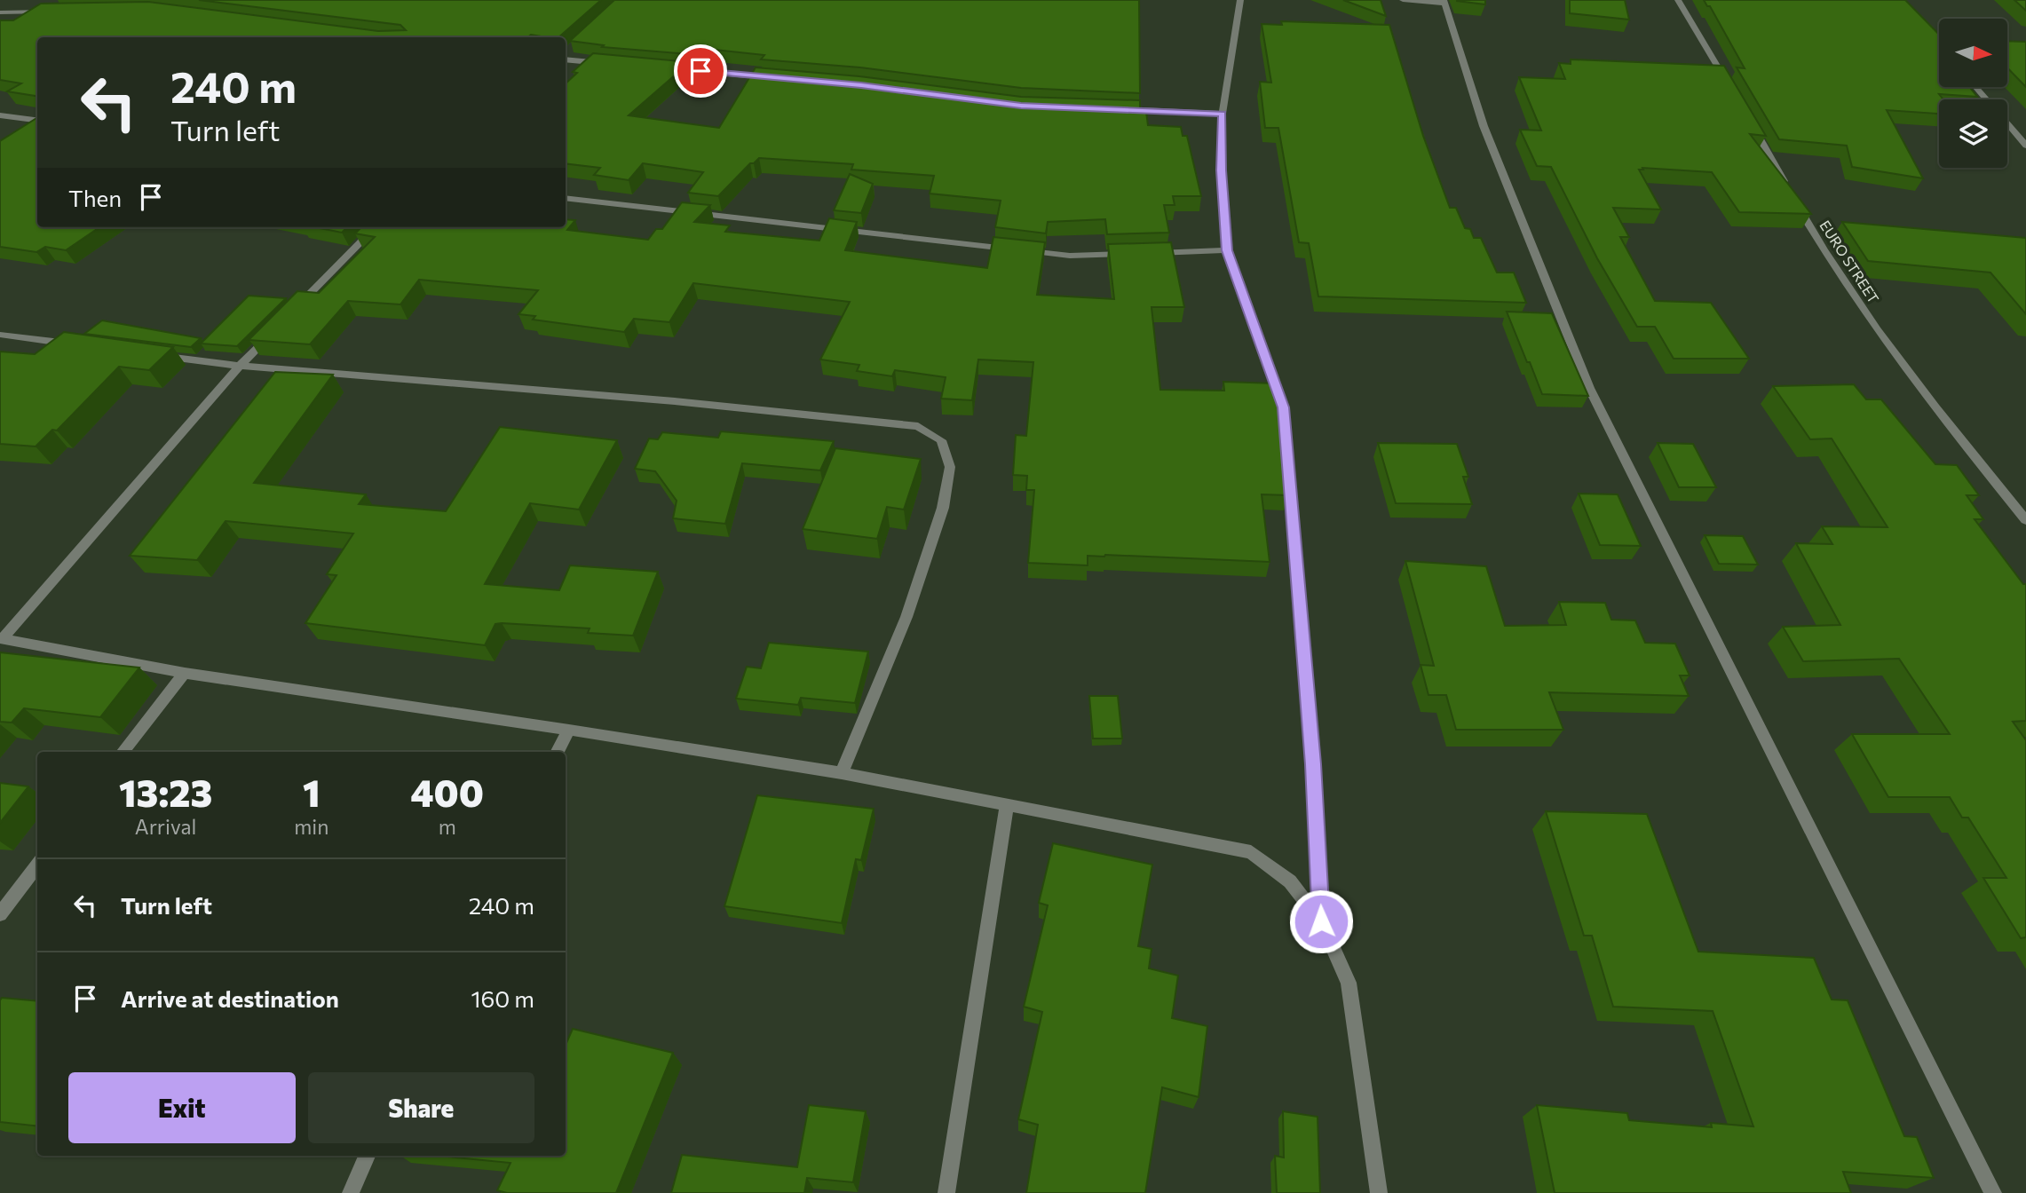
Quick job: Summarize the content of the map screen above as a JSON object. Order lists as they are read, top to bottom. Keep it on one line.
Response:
{"streets":{"street":["EURO STREET"]},"north":"right","page":{"turn":["240 m","Turn left"],"then":"Then","eta":["13:23","Arrival","1","min","400","m"],"list":[{"name":"Turn left","value":"240 m"},{"name":"Arrive at destination","value":"160 m"}],"buttons":["Exit","Share"]}}
